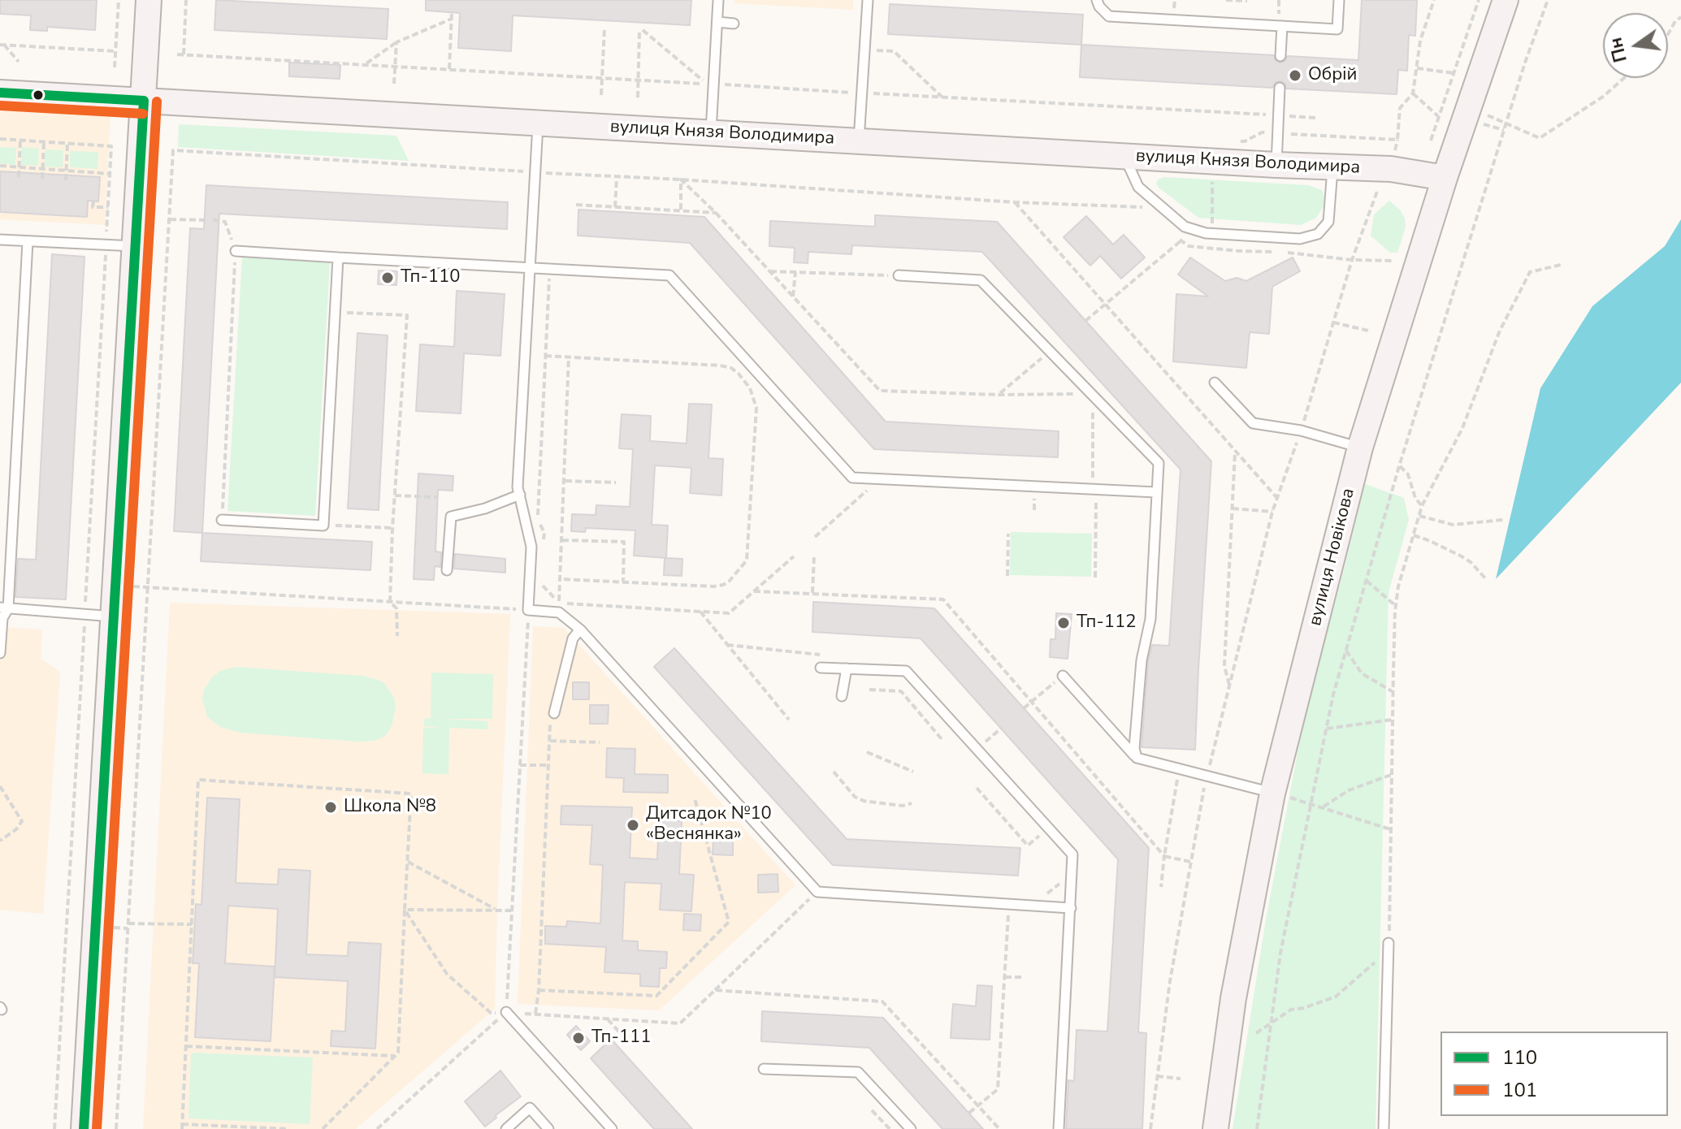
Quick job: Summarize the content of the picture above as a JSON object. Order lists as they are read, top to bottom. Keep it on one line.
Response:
{"streets":{"main road":["вулиця Князя Володимира","вулиця Новікова"]},"crossings":[["вулиця Князя Володимира","вулиця Новікова"]],"places":["Обрiй","Тп-110","Тп-112","Школа №8","Дитсадок №10 «Веснянка»","Тп-111"],"lines":["transit line 110","transit line 101"],"legend":["110","101"],"north":"left"}
